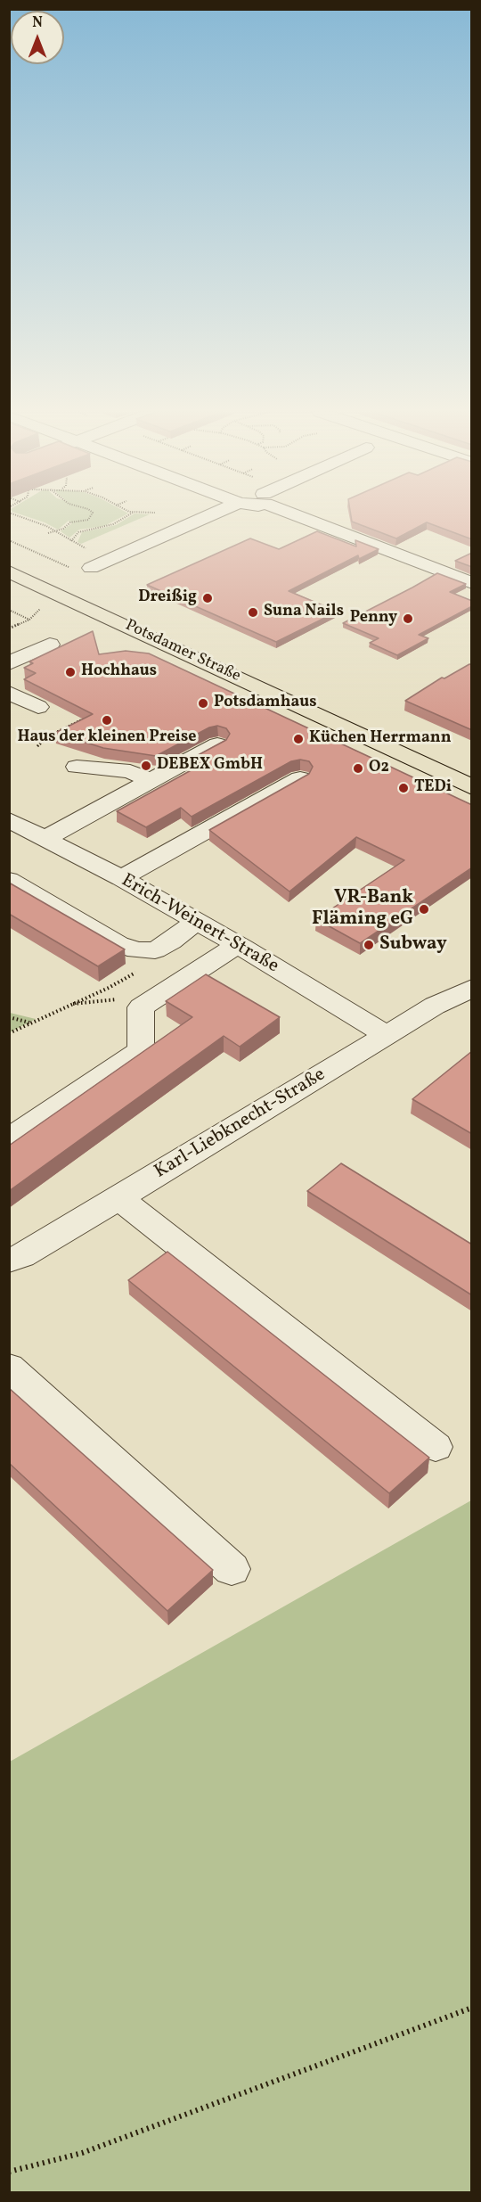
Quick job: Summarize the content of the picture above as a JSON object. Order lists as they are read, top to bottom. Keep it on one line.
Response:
{"streets":{"main road":["Potsdamer Straße"],"street":["Erich-Weinert-Straße","Karl-Liebknecht-Straße"]},"crossings":[["Erich-Weinert-Straße","Karl-Liebknecht-Straße"]],"places":["Dreißig","Suna Nails","Penny","Hochhaus","Potsdamhaus","Haus der kleinen Preise","Küchen Herrmann","DEBEX GmbH","O2","TEDi","VR-Bank Fläming eG","Subway"],"north":"top"}
